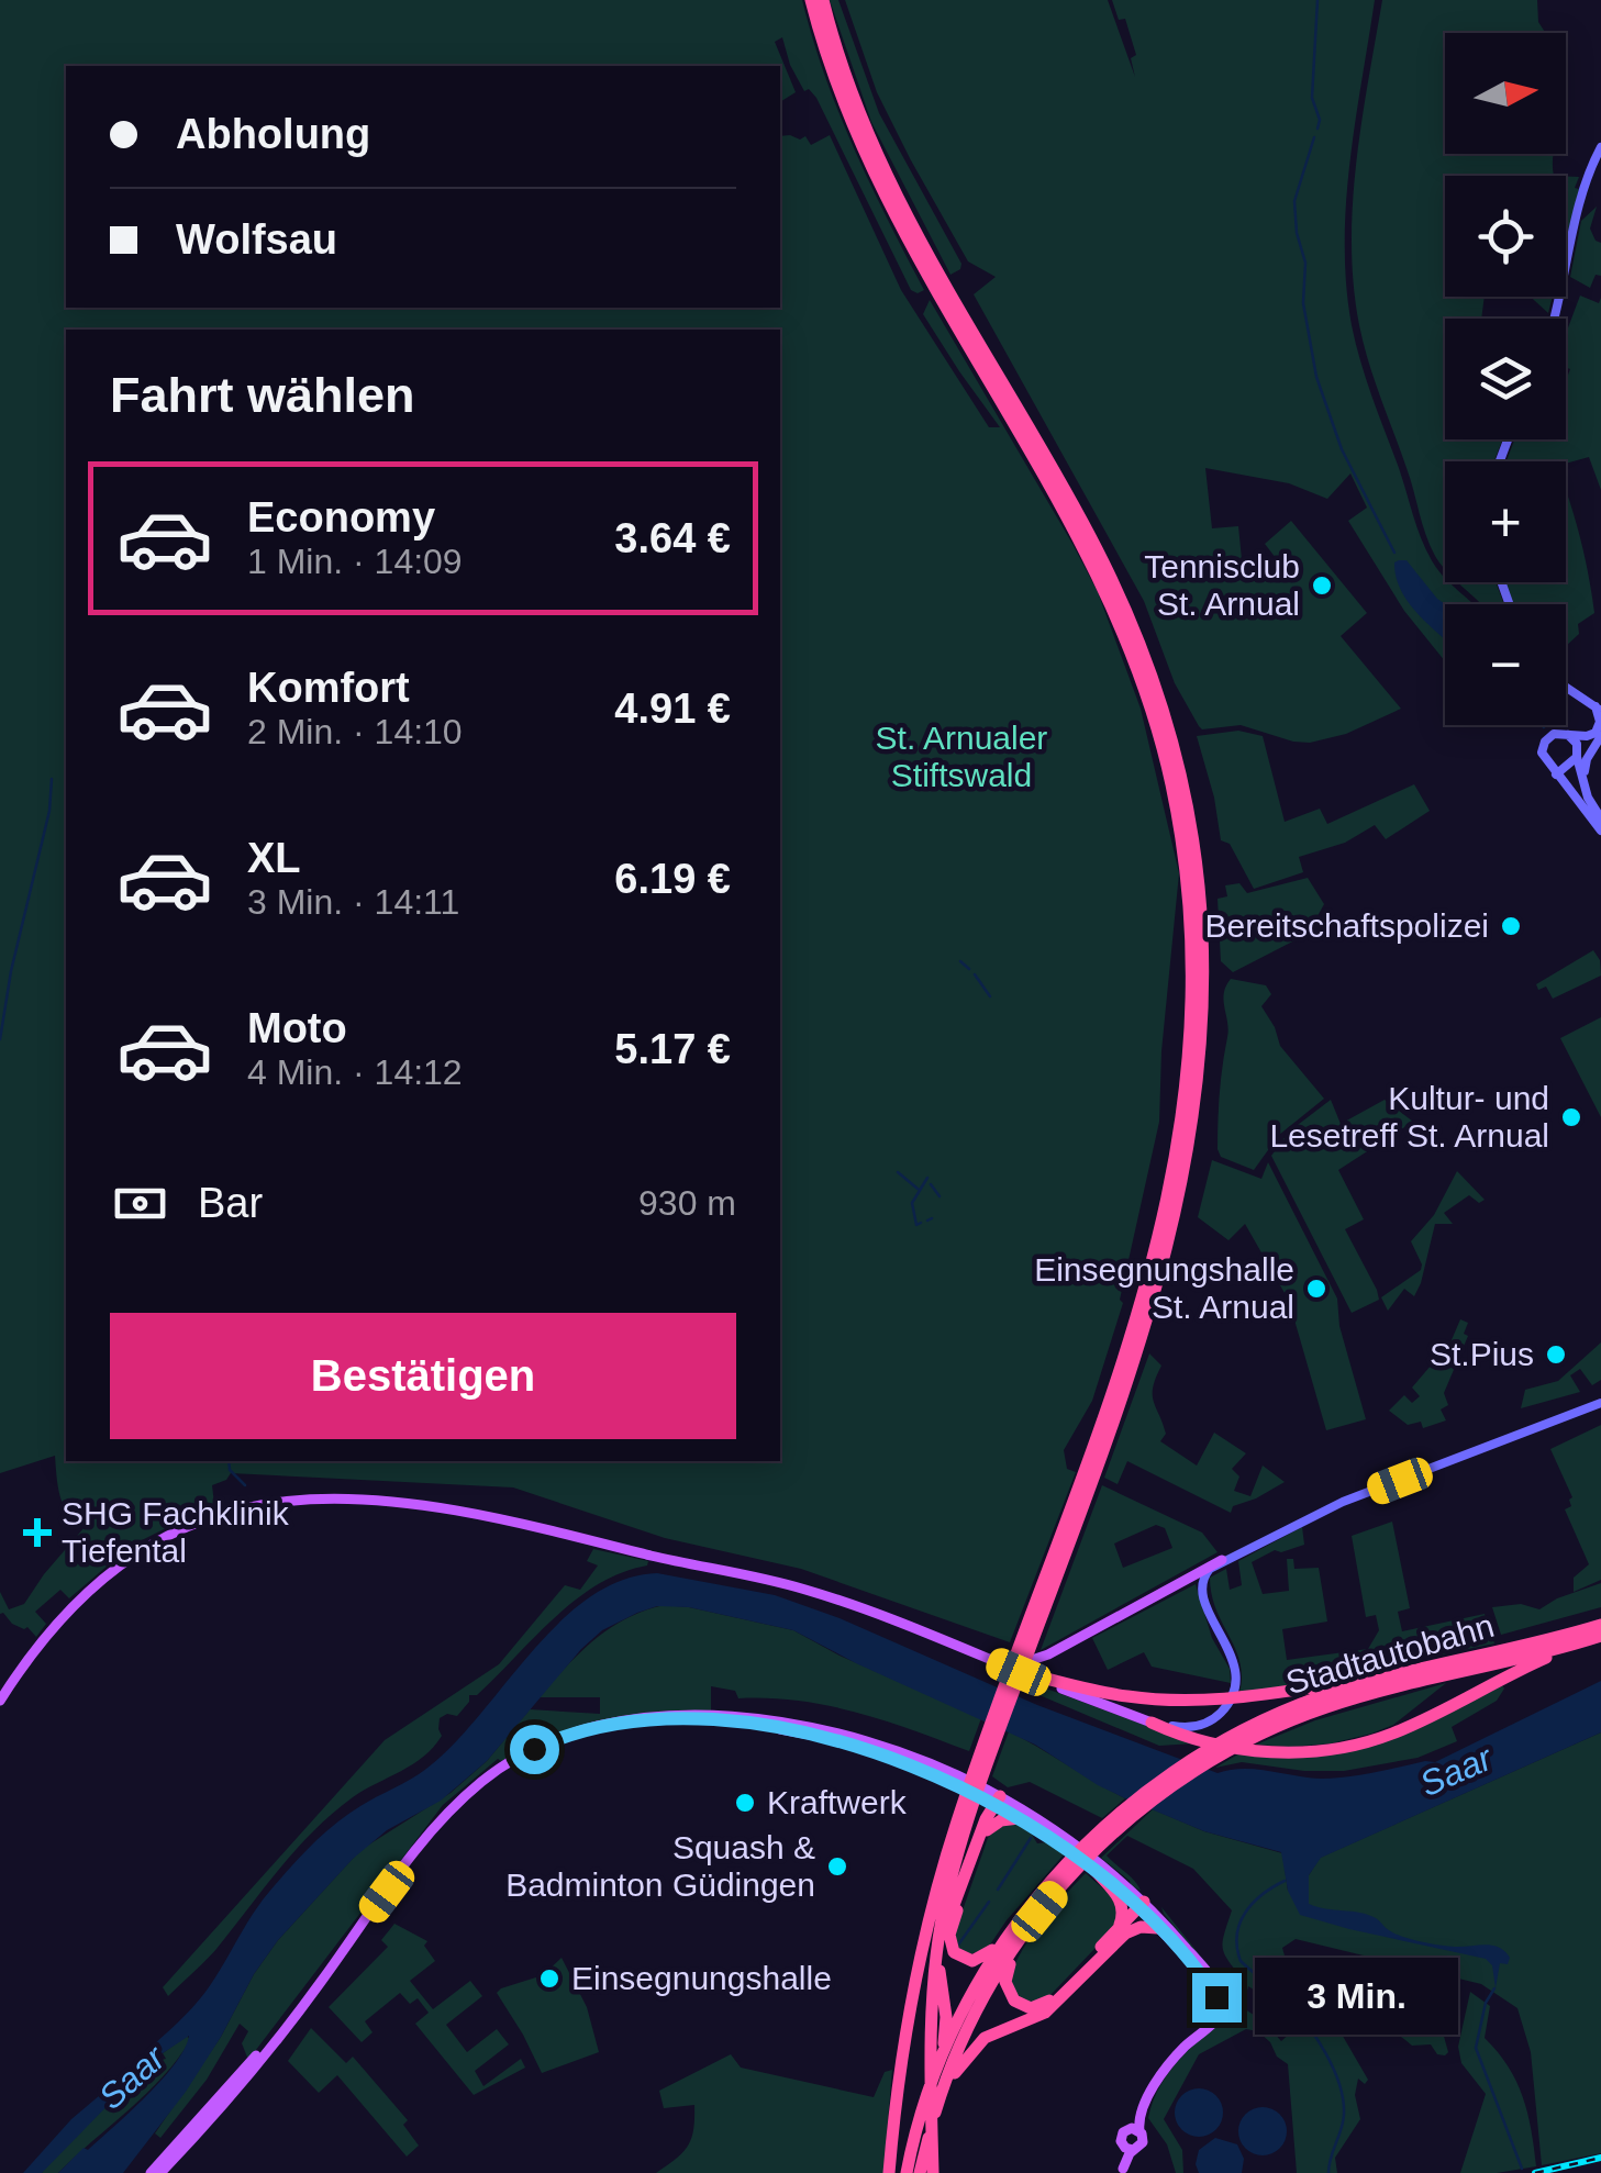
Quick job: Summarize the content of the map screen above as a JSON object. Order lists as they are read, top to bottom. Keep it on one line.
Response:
{"streets":{"highway":["Stadtautobahn"]},"water":["Saar"],"parks":["St. Arnualer Stiftswald"],"places":{"other":["Tennisclub St. Arnual","Bereitschaftspolizei","Kultur- und Lesetreff St. Arnual","Einsegnungshalle St. Arnual","St.Pius","Kraftwerk","Squash & Badminton Güdingen","Einsegnungshalle"],"health":["SHG Fachklinik Tiefental"]},"north":"right","page":{"map_buttons":["+","−"],"banner":["Abholung","Wolfsau"],"heading":"Fahrt wählen","list":[{"name":"Economy","note":"1 Min. · 14:09","value":"3.64 €"},{"name":"Komfort","note":"2 Min. · 14:10","value":"4.91 €"},{"name":"XL","note":"3 Min. · 14:11","value":"6.19 €"},{"name":"Moto","note":"4 Min. · 14:12","value":"5.17 €"}],"pay":["Bar","930 m"],"buttons":"Bestätigen","bubble":"3 Min."}}
